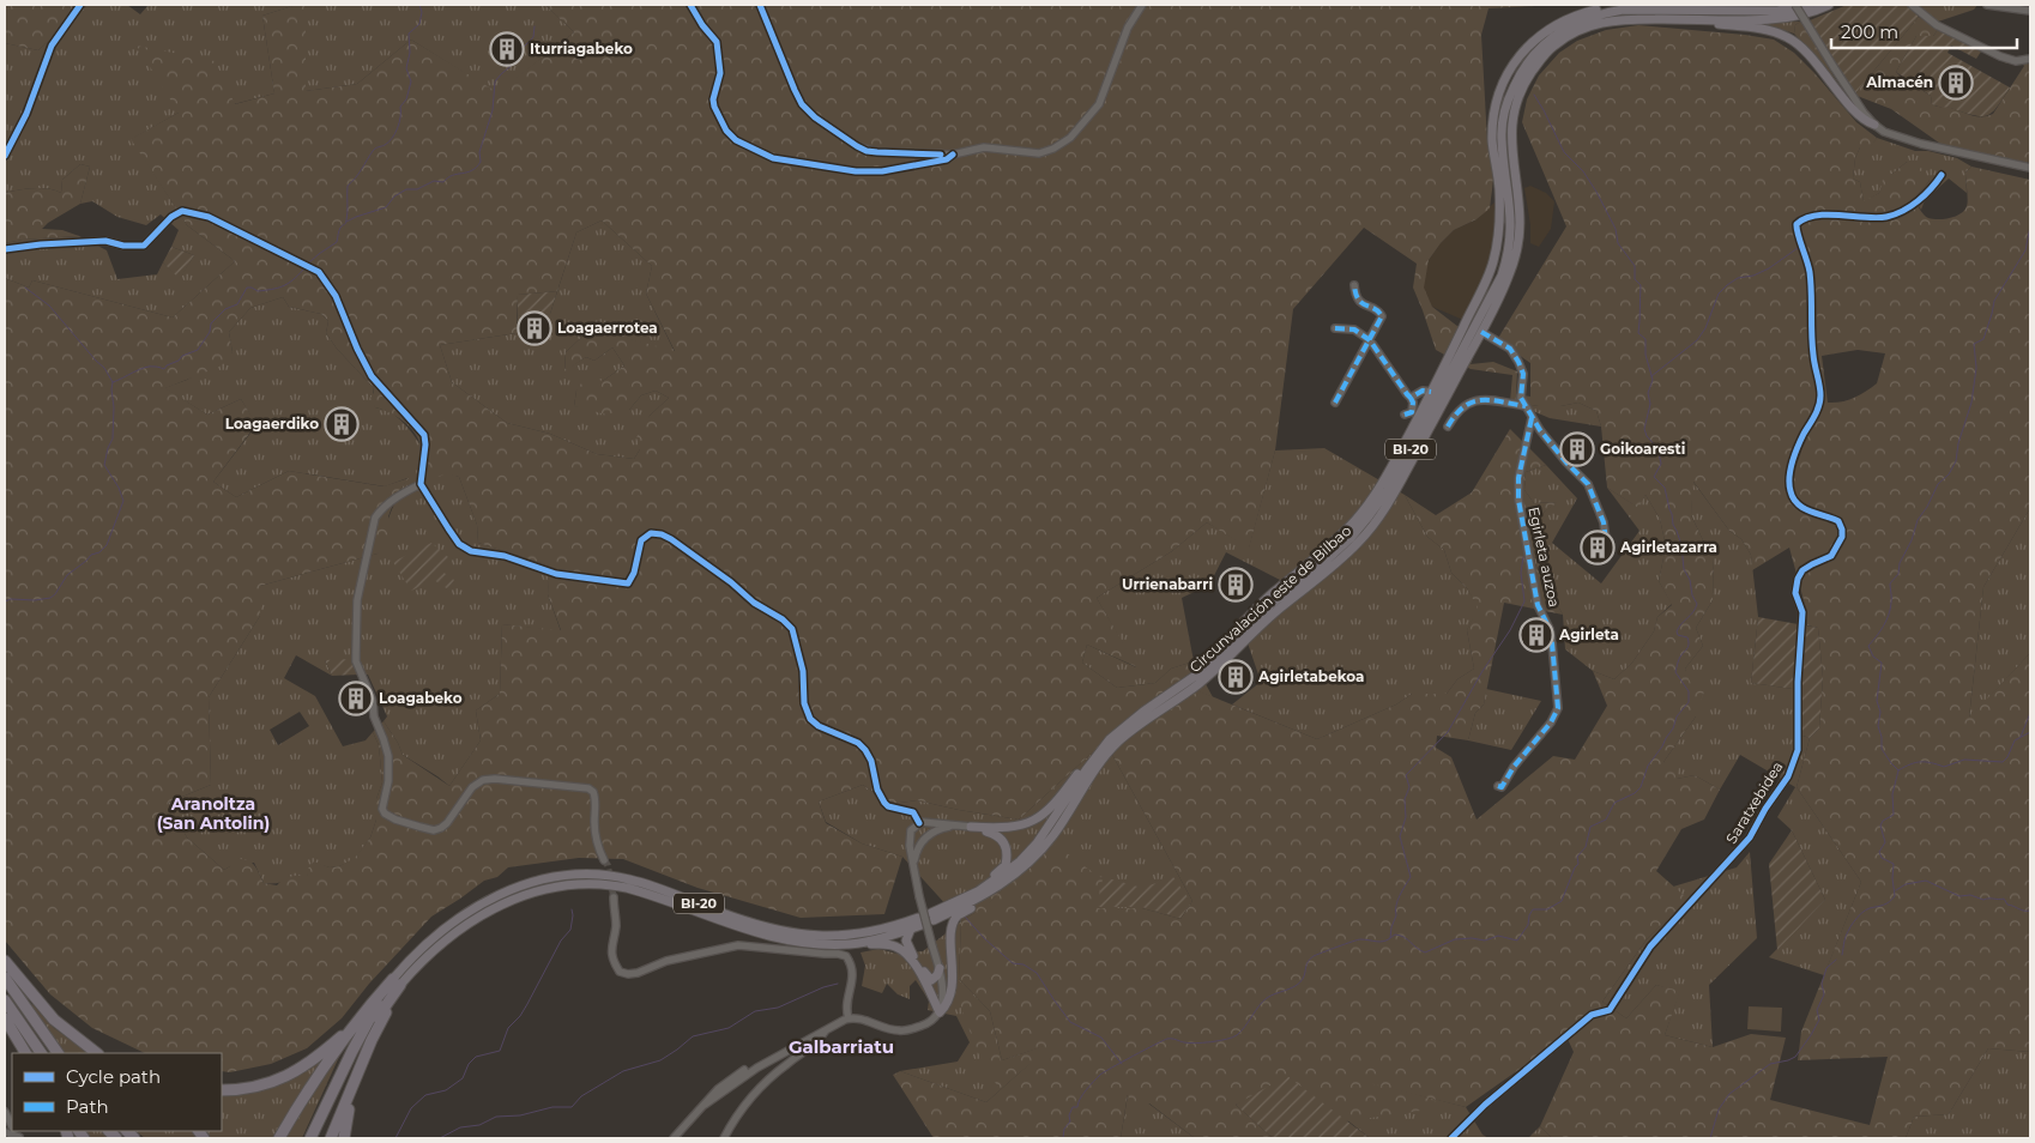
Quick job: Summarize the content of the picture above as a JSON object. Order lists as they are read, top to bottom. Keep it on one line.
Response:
{"streets":{"highway":["BI-20"],"main road":["Circunvalación este de Bilbao"],"street":["Egirleta auzoa","Saratxebidea"]},"districts":["Aranoltza (San Antolin)","Galbarriatu"],"places":{"building":["Iturriagabeko","Almacén","Loagaerrotea","Loagaerdiko","Goikoaresti","Agirletazarra","Urrienabarri","Agirleta","Agirletabekoa","Loagabeko"]},"legend":["Cycle path","Path"],"scale_bar":"200 m"}
